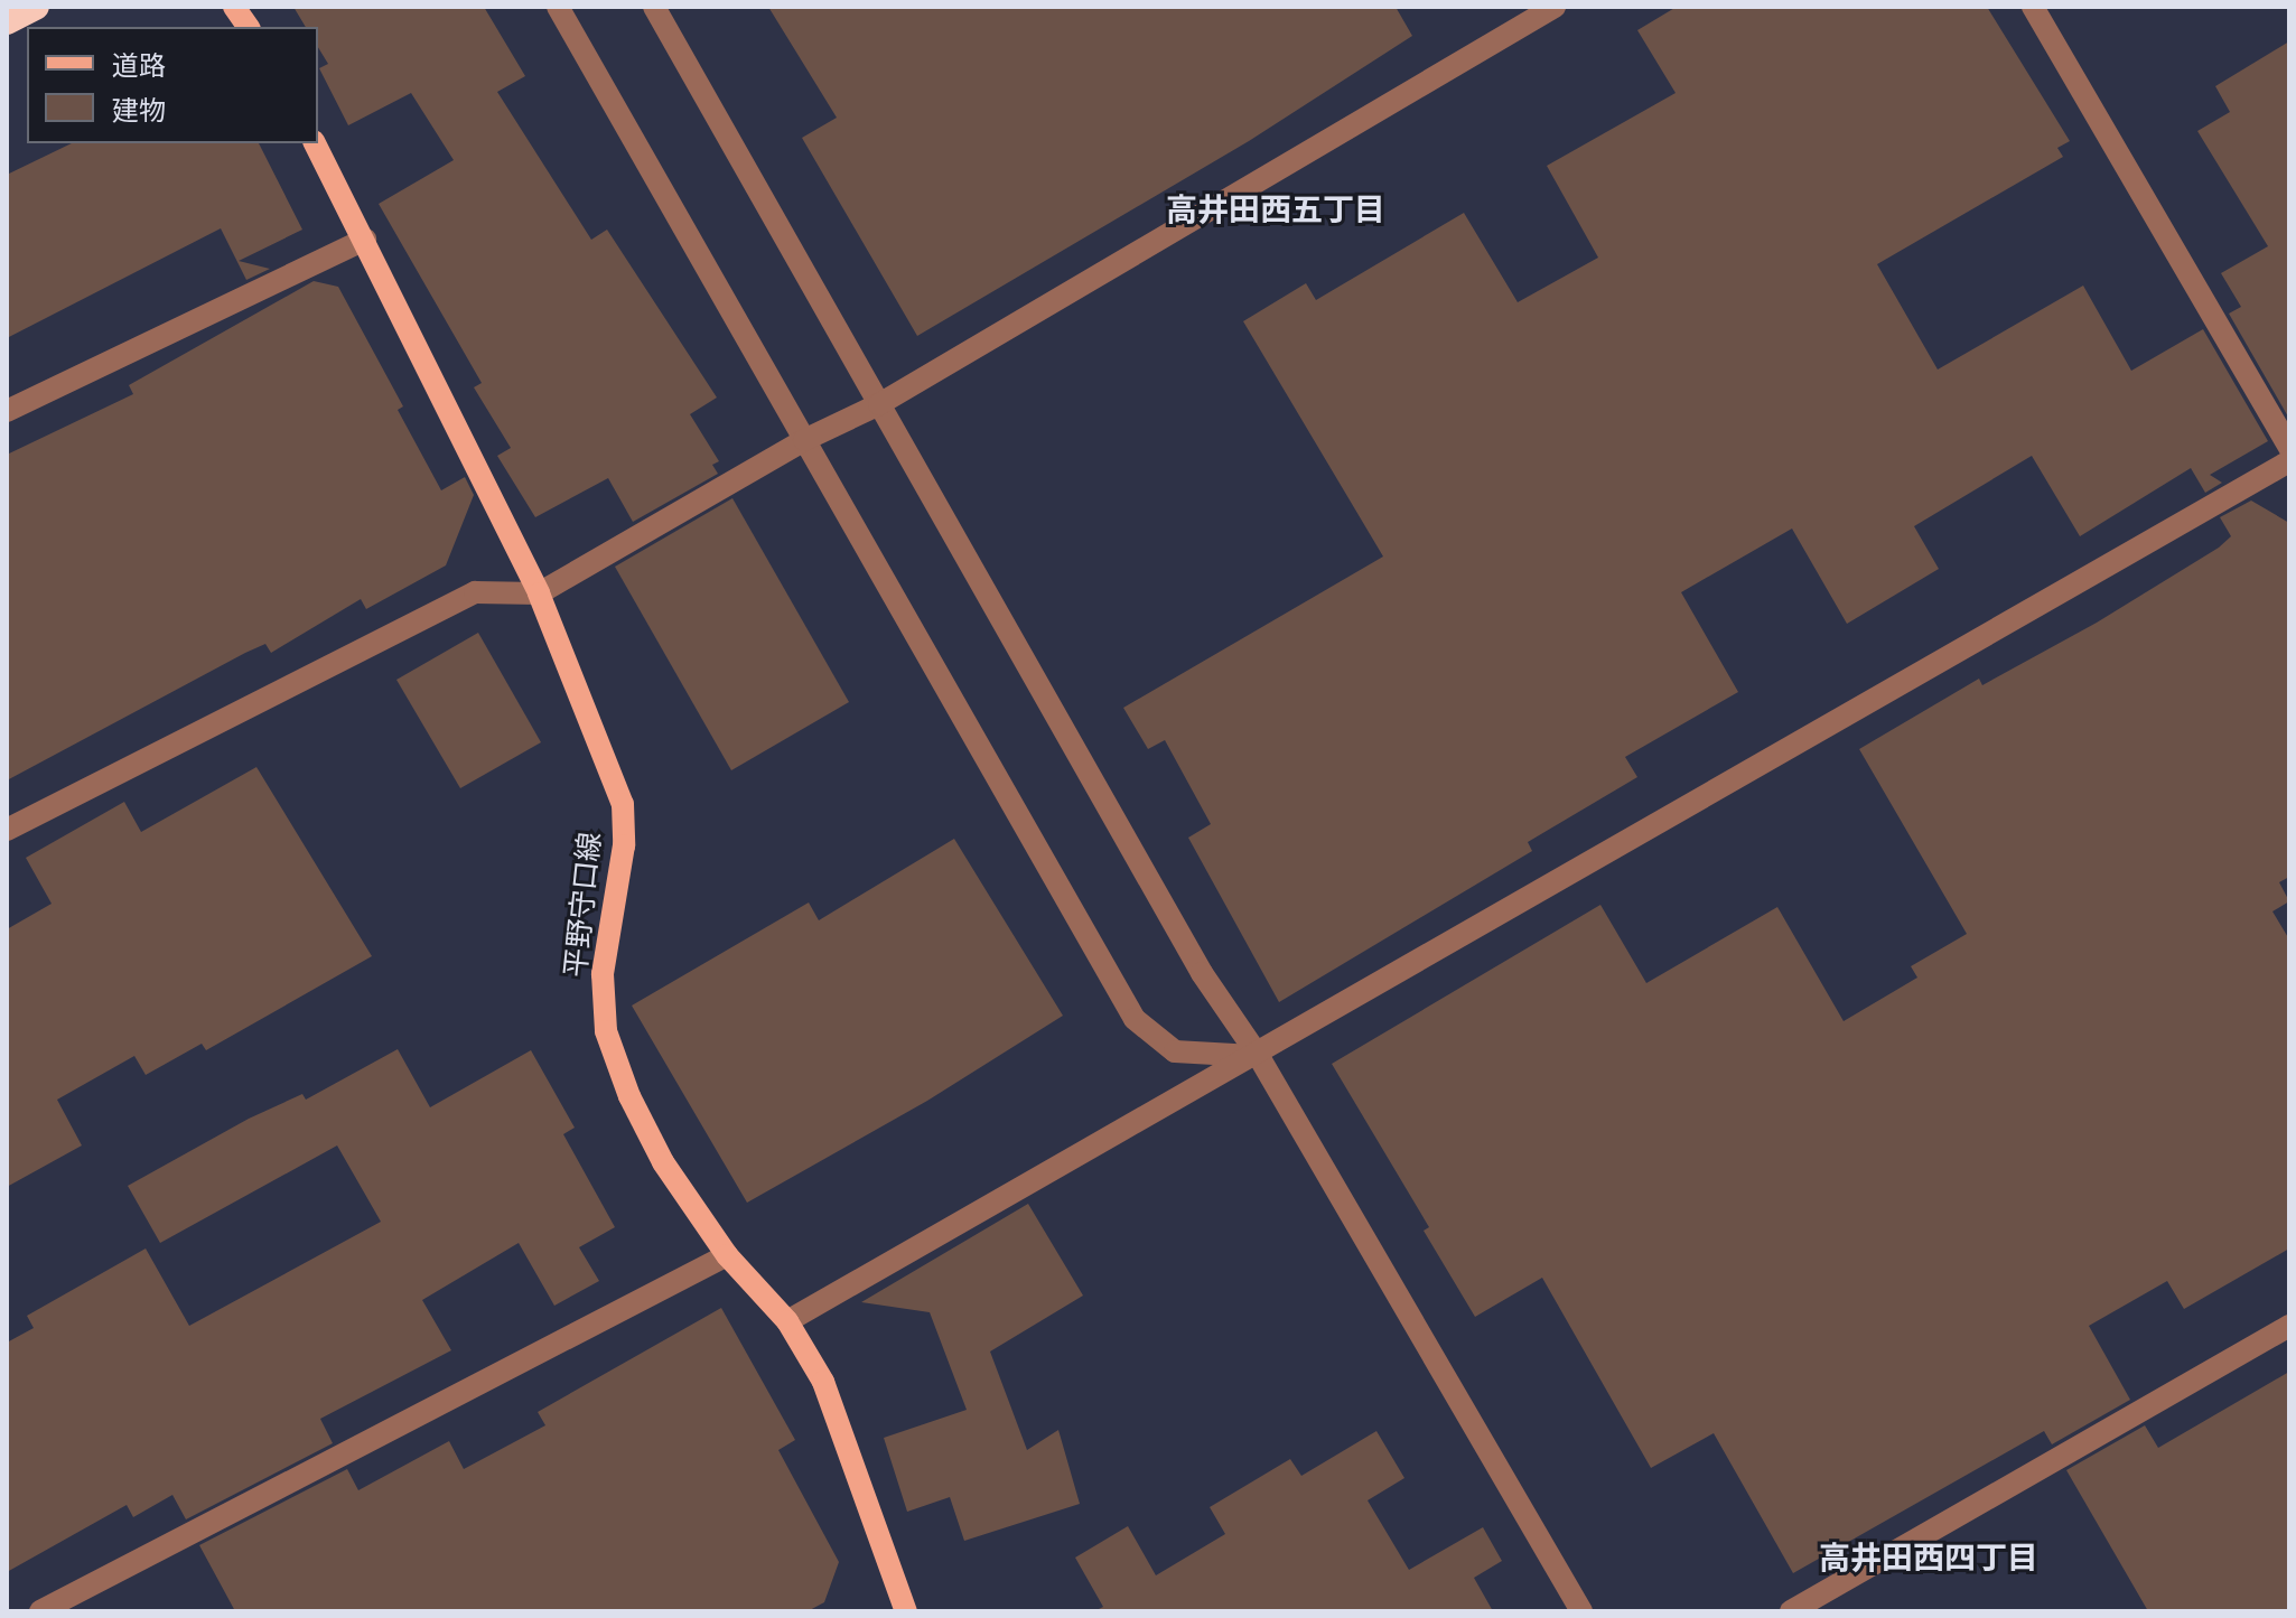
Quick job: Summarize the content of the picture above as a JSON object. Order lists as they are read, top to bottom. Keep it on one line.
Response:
{"streets":{"main road":["平野守口線"]},"districts":["高井田西五丁目","高井田西四丁目"],"legend":["道路","建物"]}
